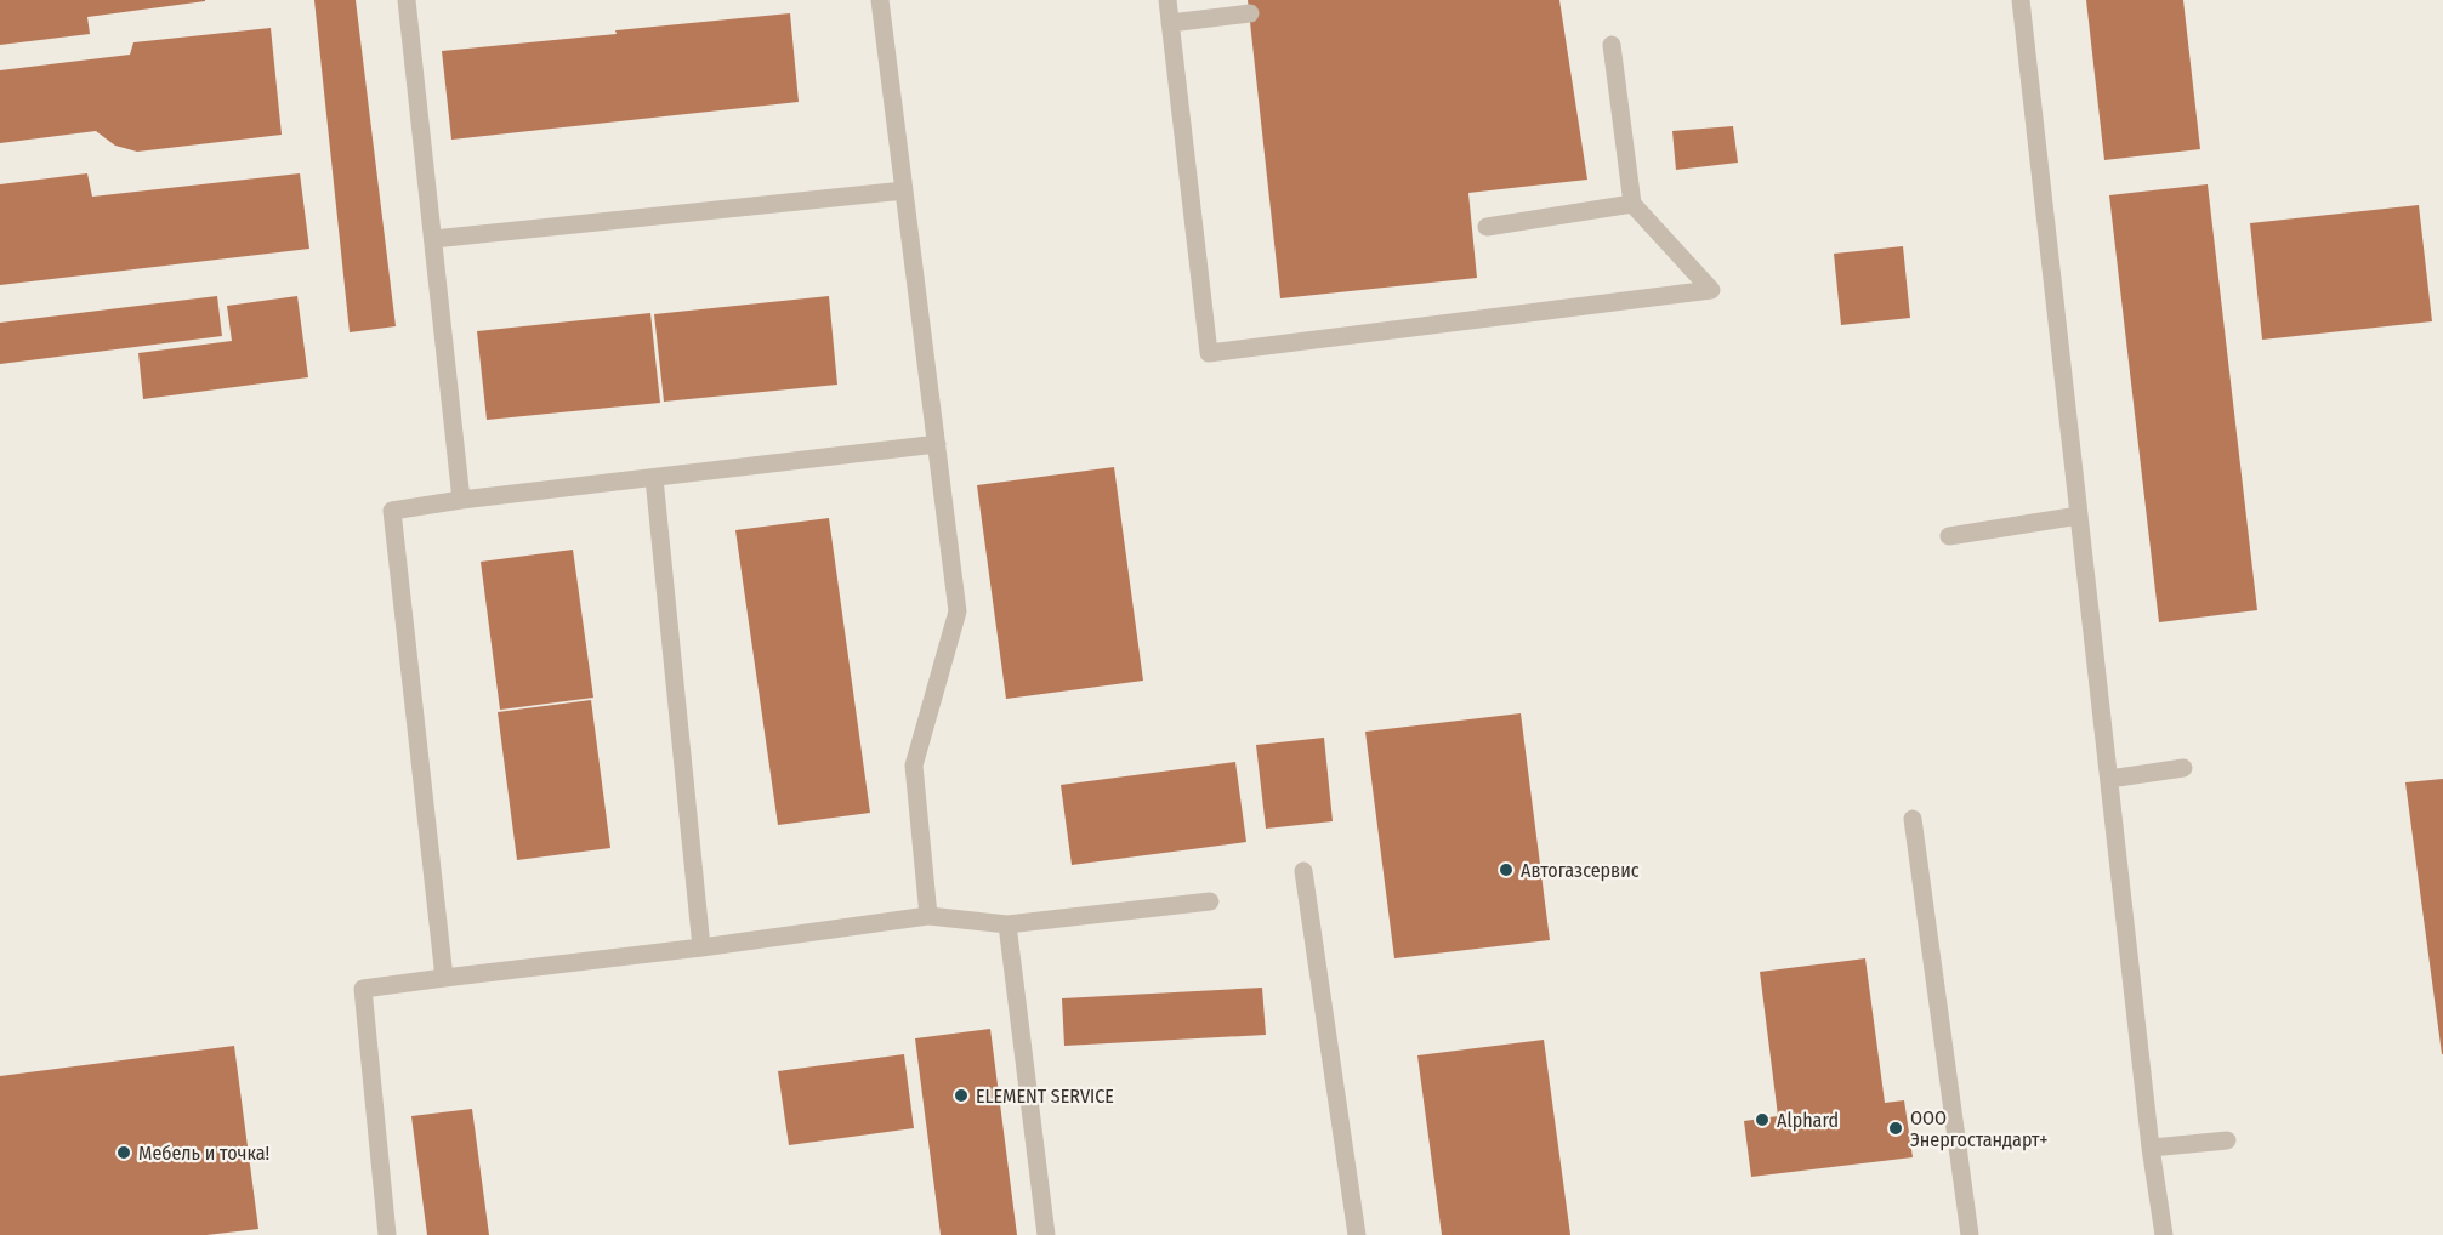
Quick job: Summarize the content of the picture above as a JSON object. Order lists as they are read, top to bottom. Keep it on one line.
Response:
{"places":["Автогазсервис","ELEMENT SERVICE","Alphard","ООО Энергостандарт+","Мебель и точка!"]}
